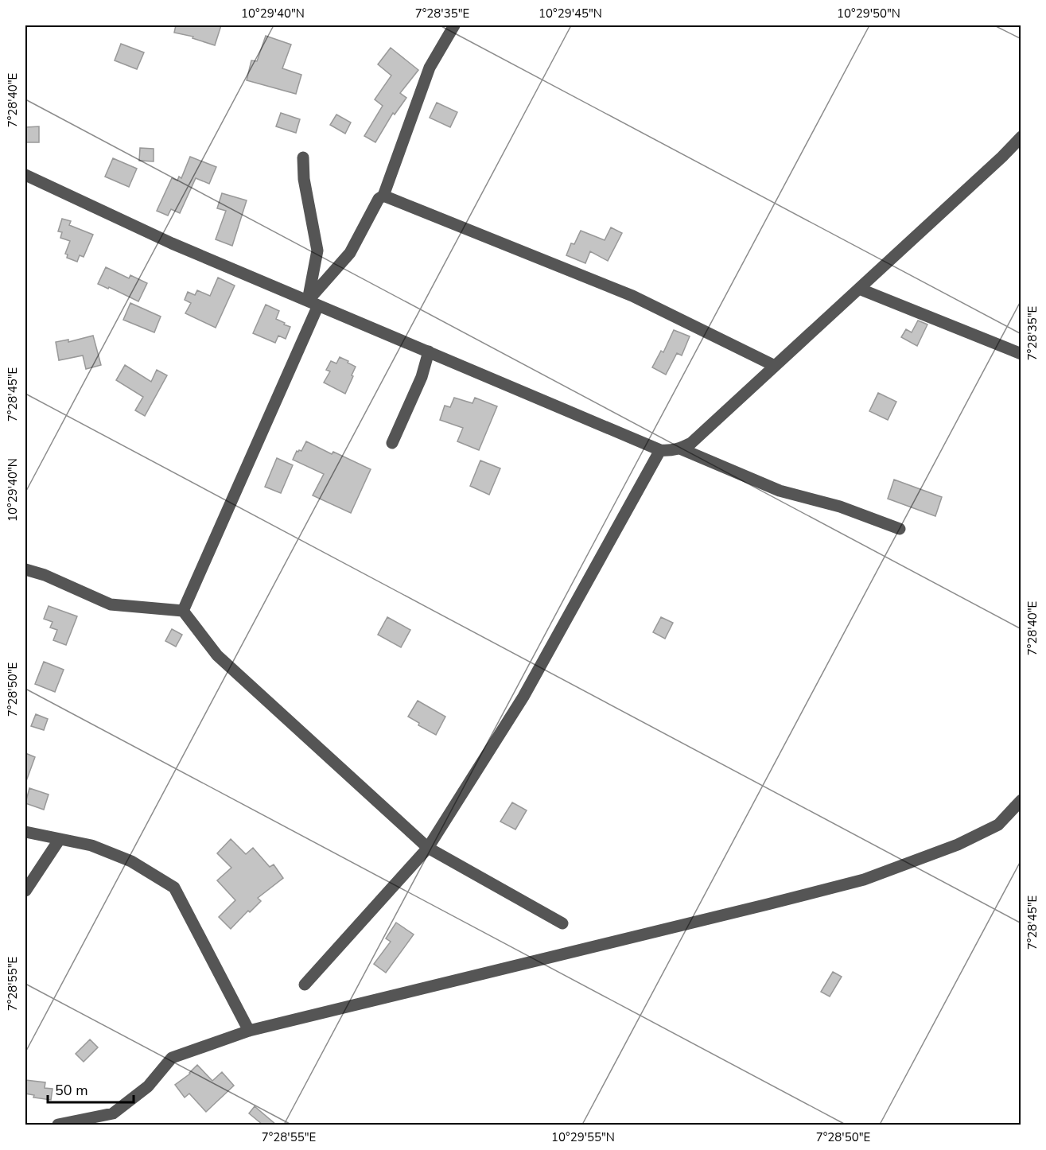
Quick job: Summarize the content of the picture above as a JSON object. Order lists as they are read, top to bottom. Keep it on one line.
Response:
{"scale_bar":"50 m","coordinates":["10°29'40\"N","7°28'35\"E","10°29'45\"N","10°29'50\"N","7°28'40\"E","7°28'45\"E","7°28'50\"E","7°28'55\"E","10°29'55\"N"]}
